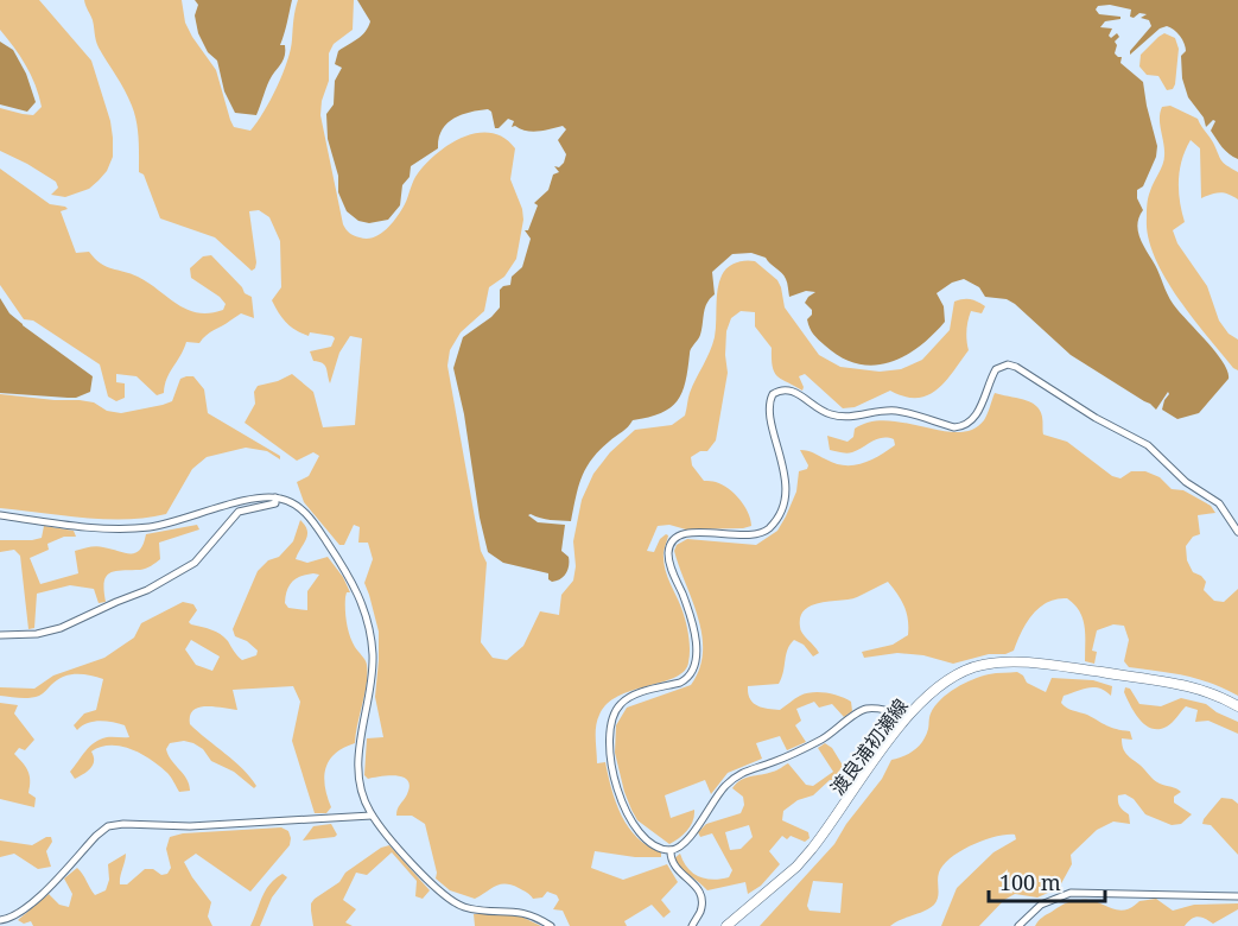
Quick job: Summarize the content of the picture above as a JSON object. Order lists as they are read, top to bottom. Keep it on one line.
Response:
{"streets":{"main road":["渡良浦初瀬線"]},"scale_bar":"100 m"}
